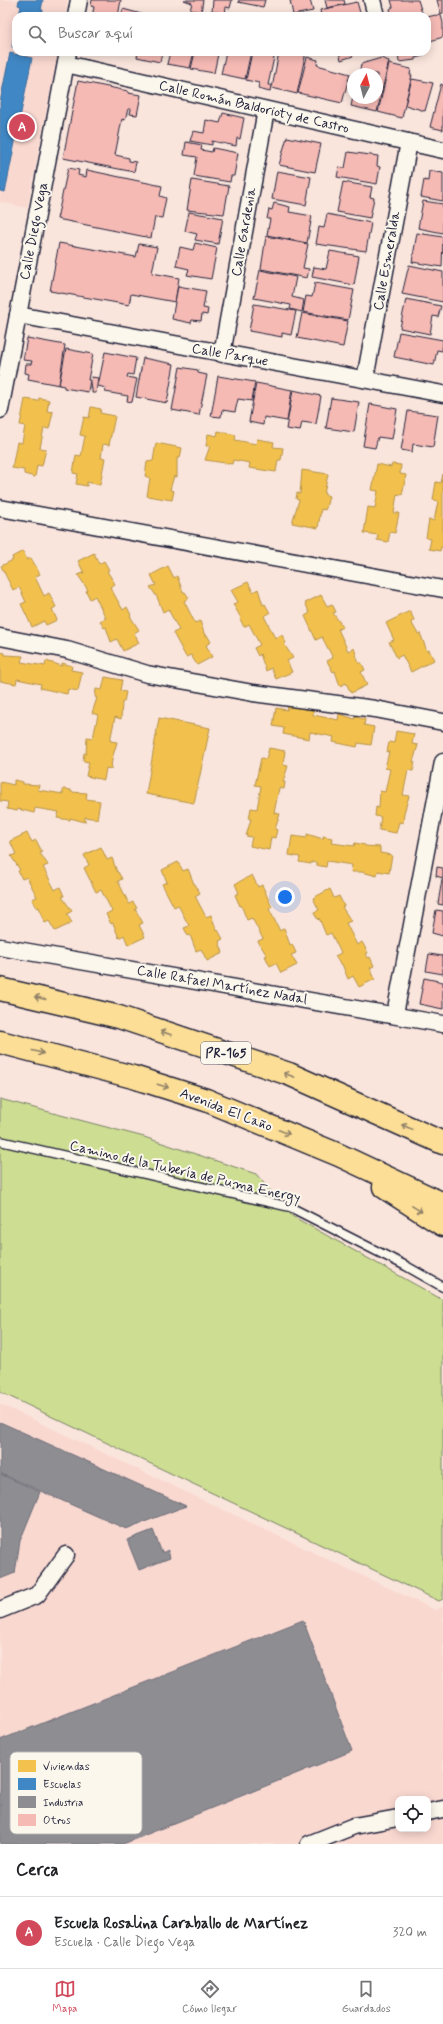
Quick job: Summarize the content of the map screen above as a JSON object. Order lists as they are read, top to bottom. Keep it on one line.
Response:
{"streets":{"highway":["PR-165","Avenida El Caño"],"street":["Calle Román Baldorioty de Castro","Calle Diego Vega","Calle Gardenia","Calle Esmeralda","Calle Parque","Calle Rafael Martínez Nadal"],"lane":["Camino de la Tubería de Puma Energy"]},"crossings":[["Calle Román Baldorioty de Castro","Calle Diego Vega"],["Calle Román Baldorioty de Castro","Calle Gardenia"],["Calle Román Baldorioty de Castro","Calle Esmeralda"],["Calle Diego Vega","Calle Parque"],["Calle Gardenia","Calle Parque"],["Calle Esmeralda","Calle Parque"]],"legend":["Viviendas","Escuelas","Industria","Otros"],"north":"top","page":{"search":"Buscar aquí","pins":"A","heading":"Cerca","list":[{"mark":"A","name":"Escuela Rosalina Caraballo de Martínez","note":"Escuela · Calle Diego Vega","value":"320 m"}],"nav":["Mapa","Cómo llegar","Guardados"]}}
